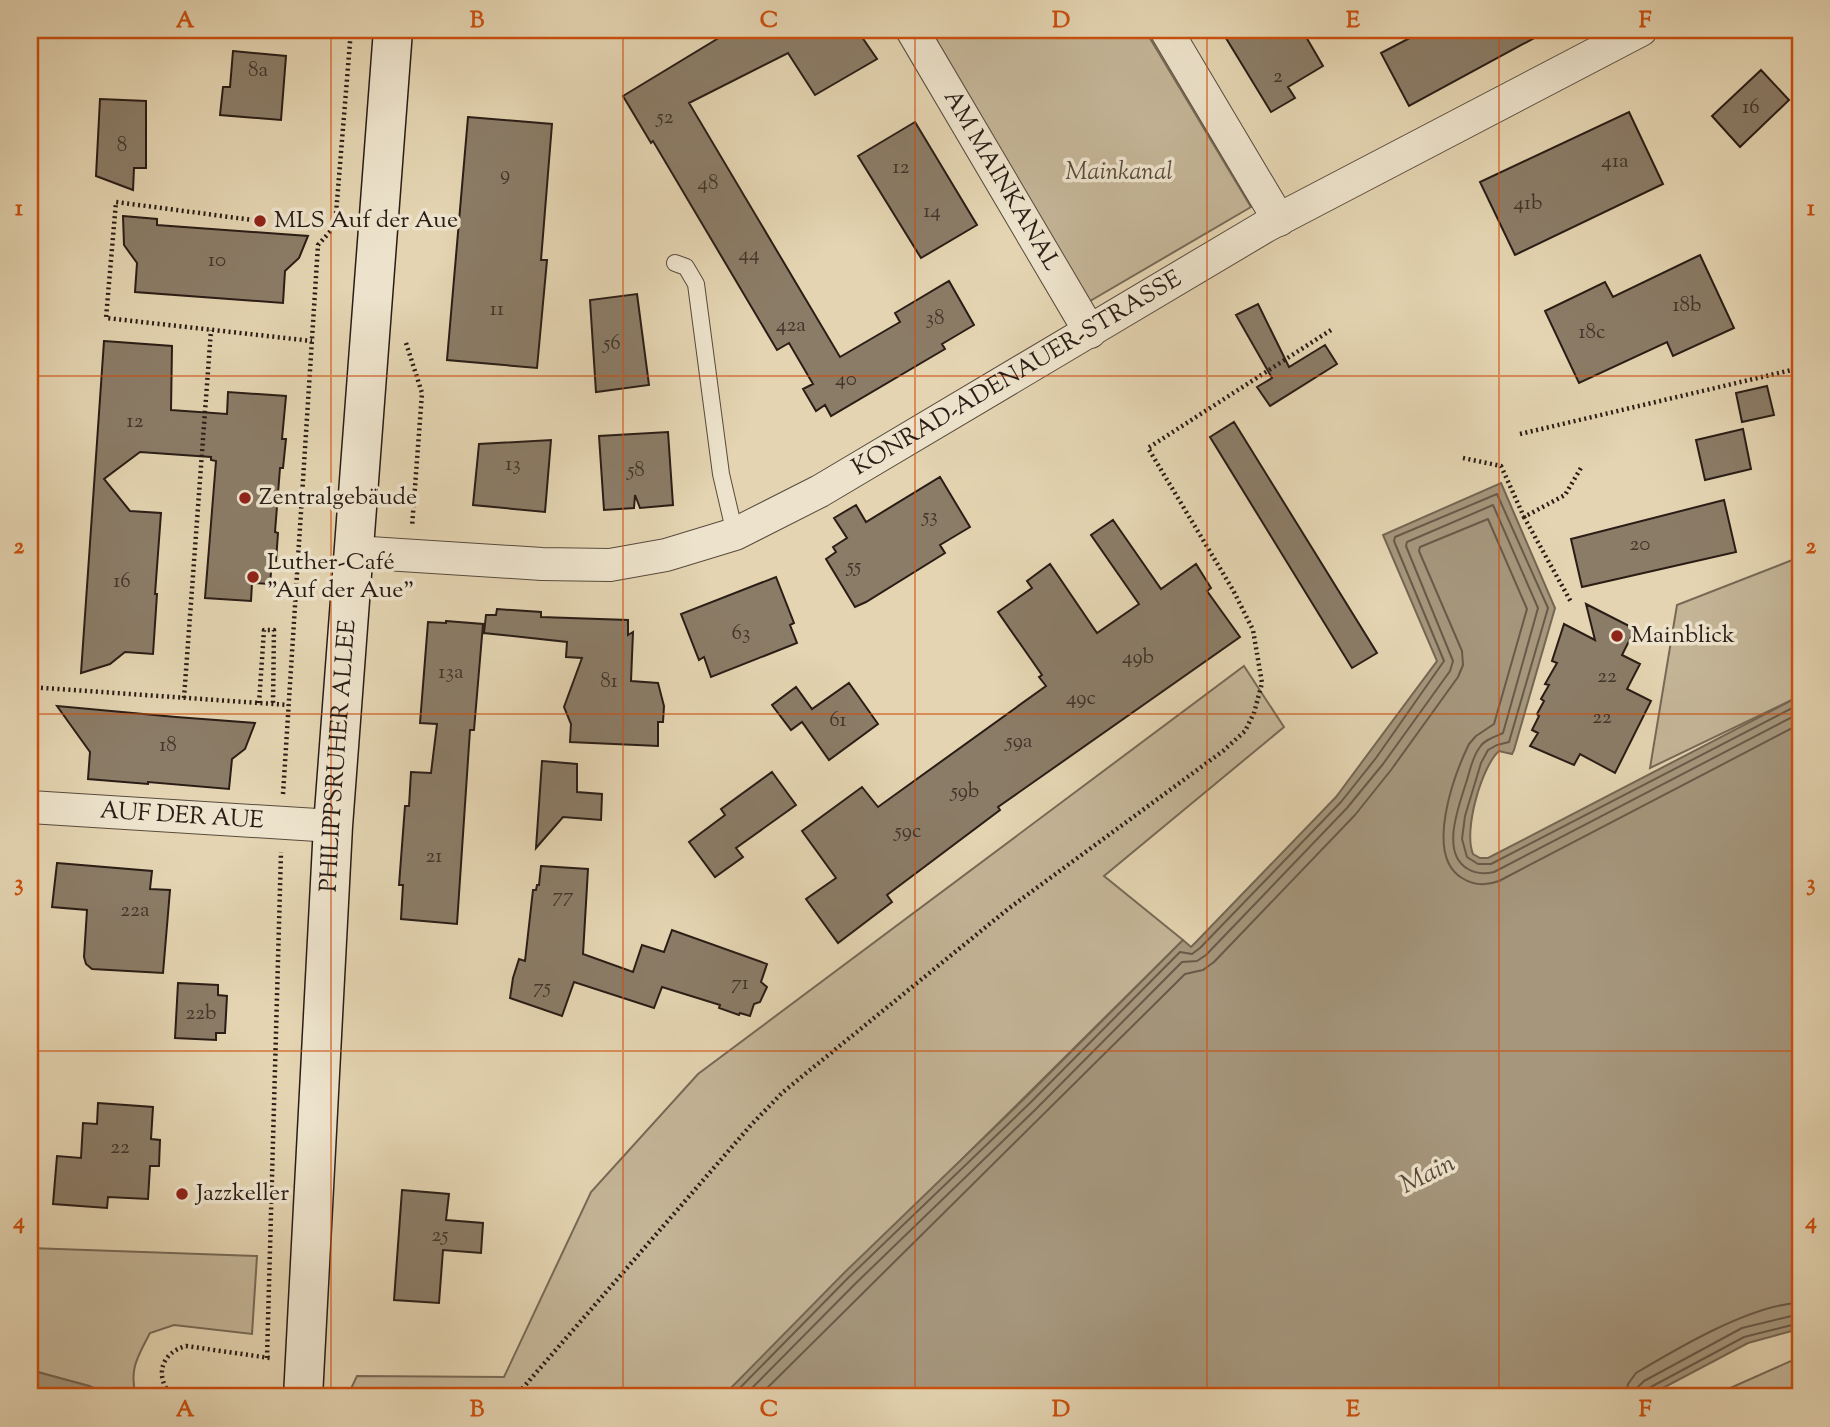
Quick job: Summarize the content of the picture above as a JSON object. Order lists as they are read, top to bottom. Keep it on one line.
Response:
{"streets":{"main road":["PHILIPPSRUHER ALLEE"],"street":["AM MAINKANAL","KONRAD-ADENAUER-STRASSE","AUF DER AUE"]},"crossings":[["AM MAINKANAL","KONRAD-ADENAUER-STRASSE"],["KONRAD-ADENAUER-STRASSE","PHILIPPSRUHER ALLEE"],["PHILIPPSRUHER ALLEE","AUF DER AUE"]],"water":["Main"],"parks":["Mainkanal"],"places":["MLS Auf der Aue","Zentralgebäude","Luther-Café \"Auf der Aue\"","Mainblick","Jazzkeller"],"house_numbers":["8a","2","16","52","8","41a","12","9","48","41b","14","44","10","18b","11","38","42a","18c","56","40","12","13","58","53","20","55","16","63","49b","13a","22","81","49c","22","61","59a","18","59b","59c","21","77","22a","71","75","22b","22","25"],"grid":{"columns":["A","B","C","D","E","F"],"rows":["1","2","3","4"]}}
